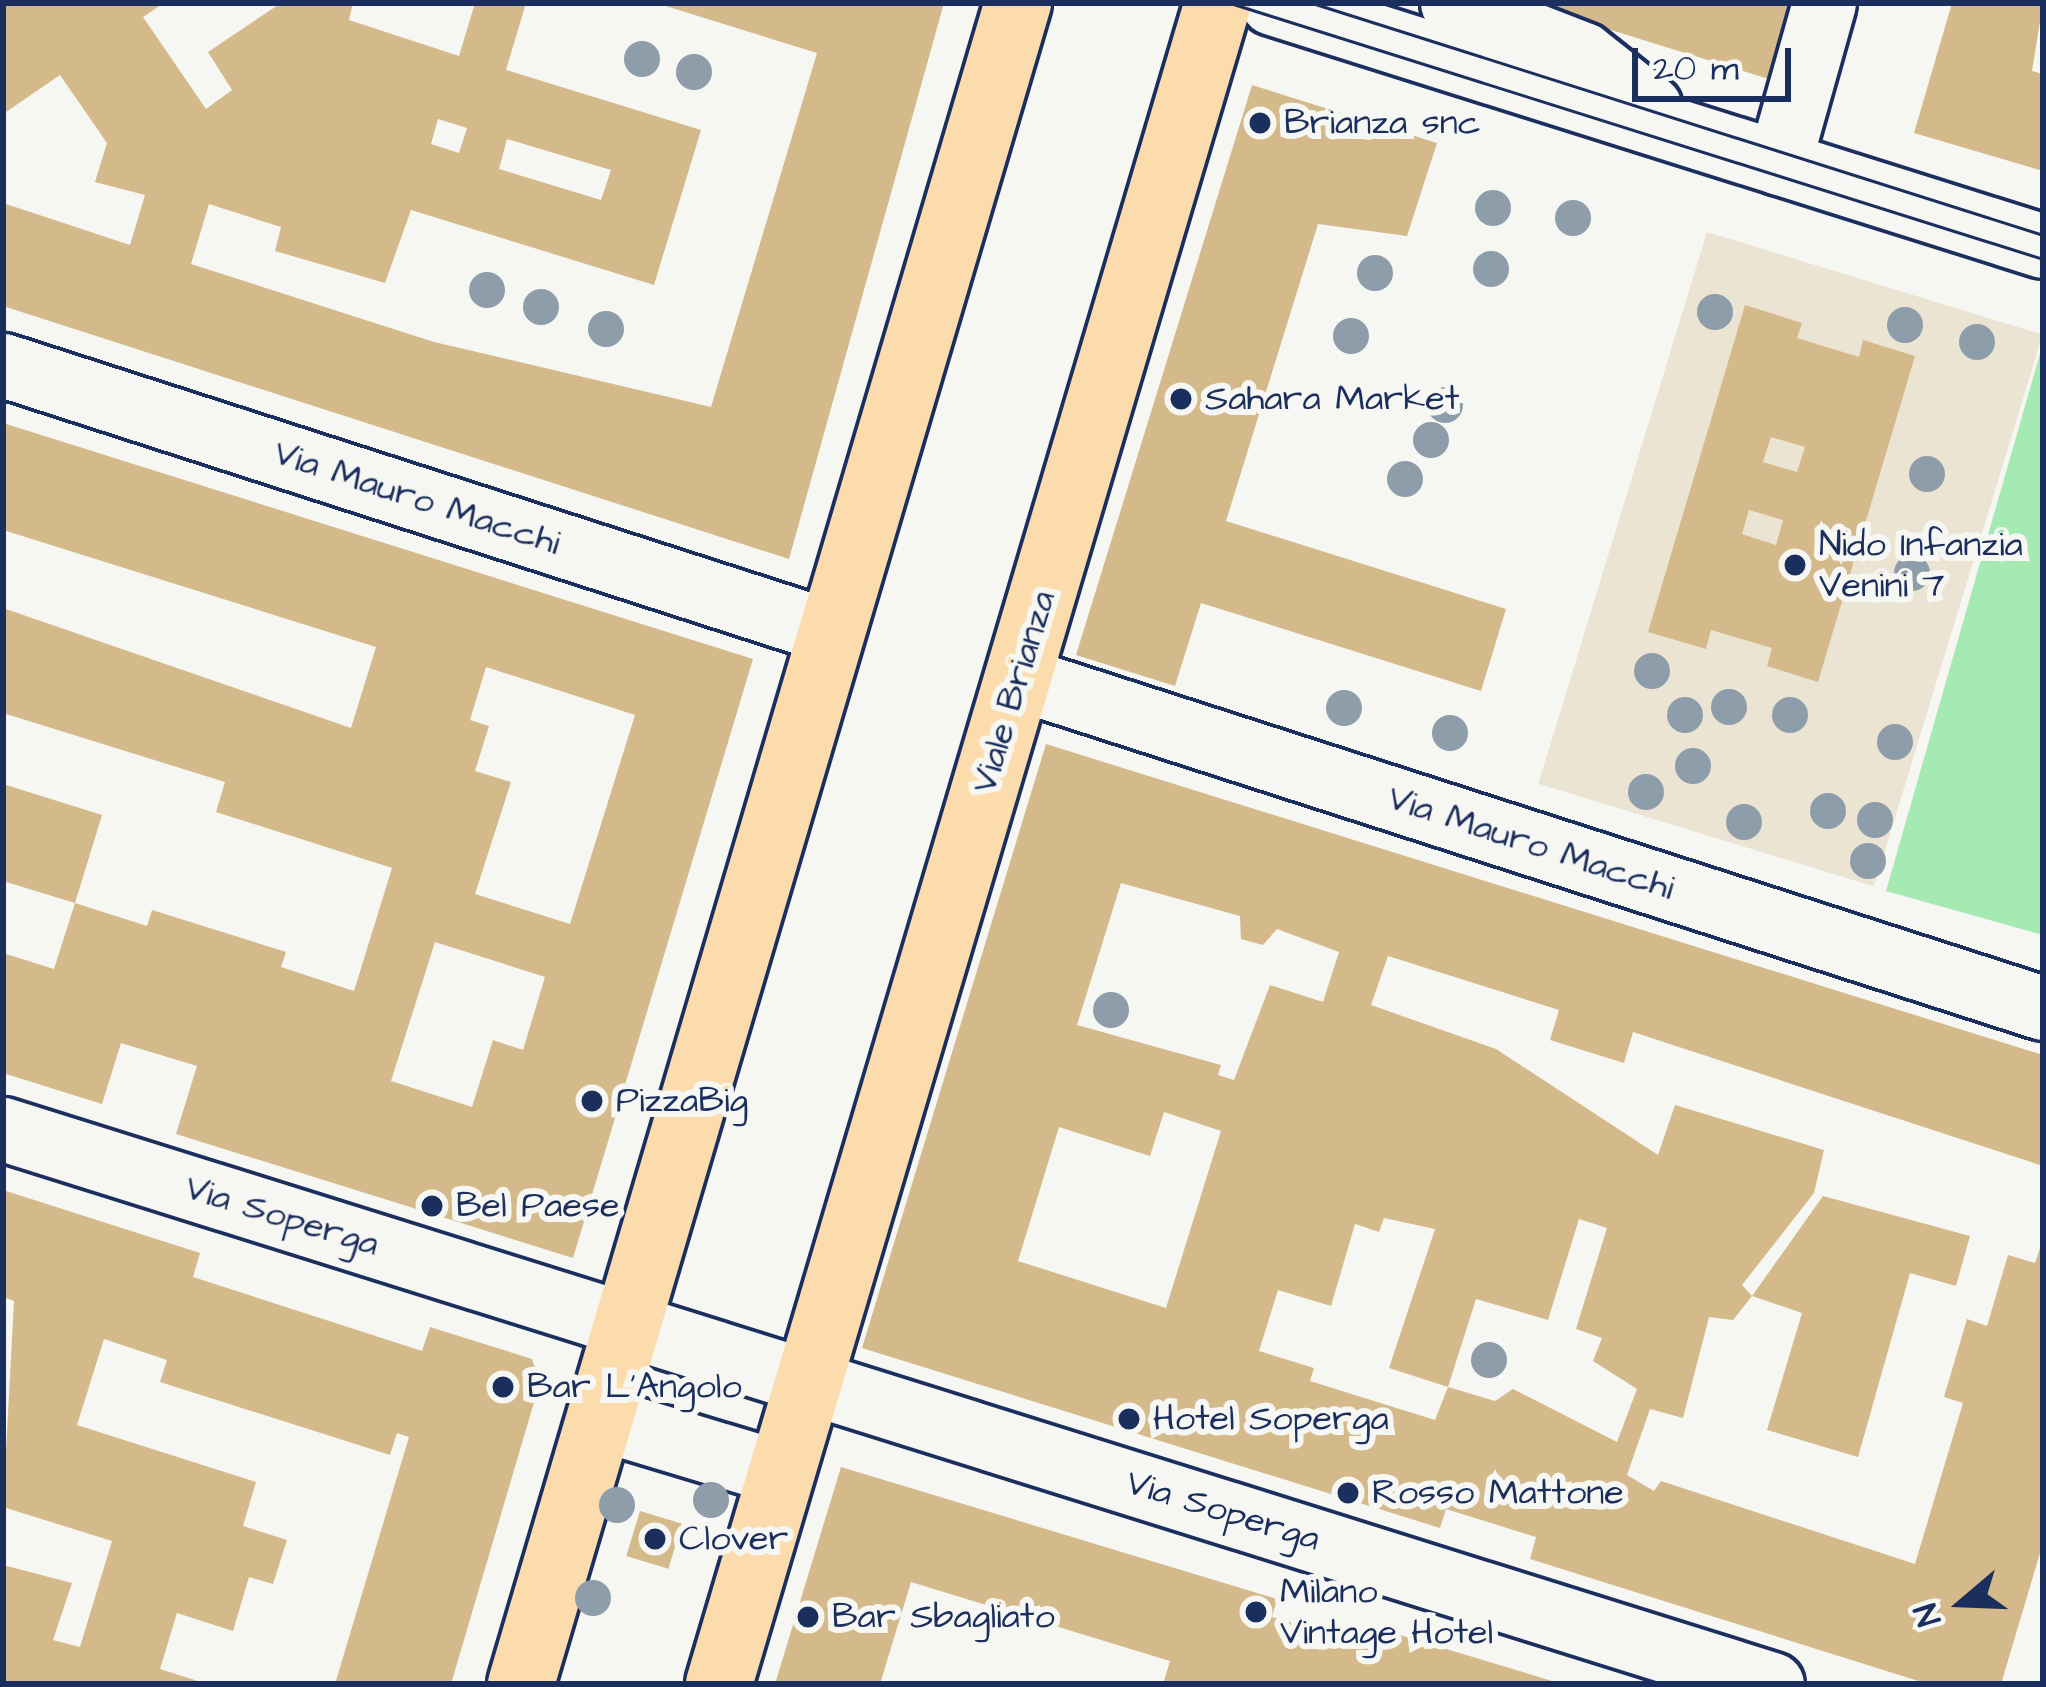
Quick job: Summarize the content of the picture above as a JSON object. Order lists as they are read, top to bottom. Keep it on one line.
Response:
{"streets":{"main road":["Viale Brianza"],"street":["Via Mauro Macchi","Via Soperga"]},"crossings":[["Via Mauro Macchi","Viale Brianza"],["Viale Brianza","Via Soperga"]],"places":["Brianza snc","Sahara Market","Nido Infanzia Venini 7","PizzaBig","Bel Paese","Bar L'Angolo","Hotel Soperga","Rosso Mattone","Clover","Milano Vintage Hotel","Bar Sbagliato"],"scale_bar":"20 m","north":"left"}
